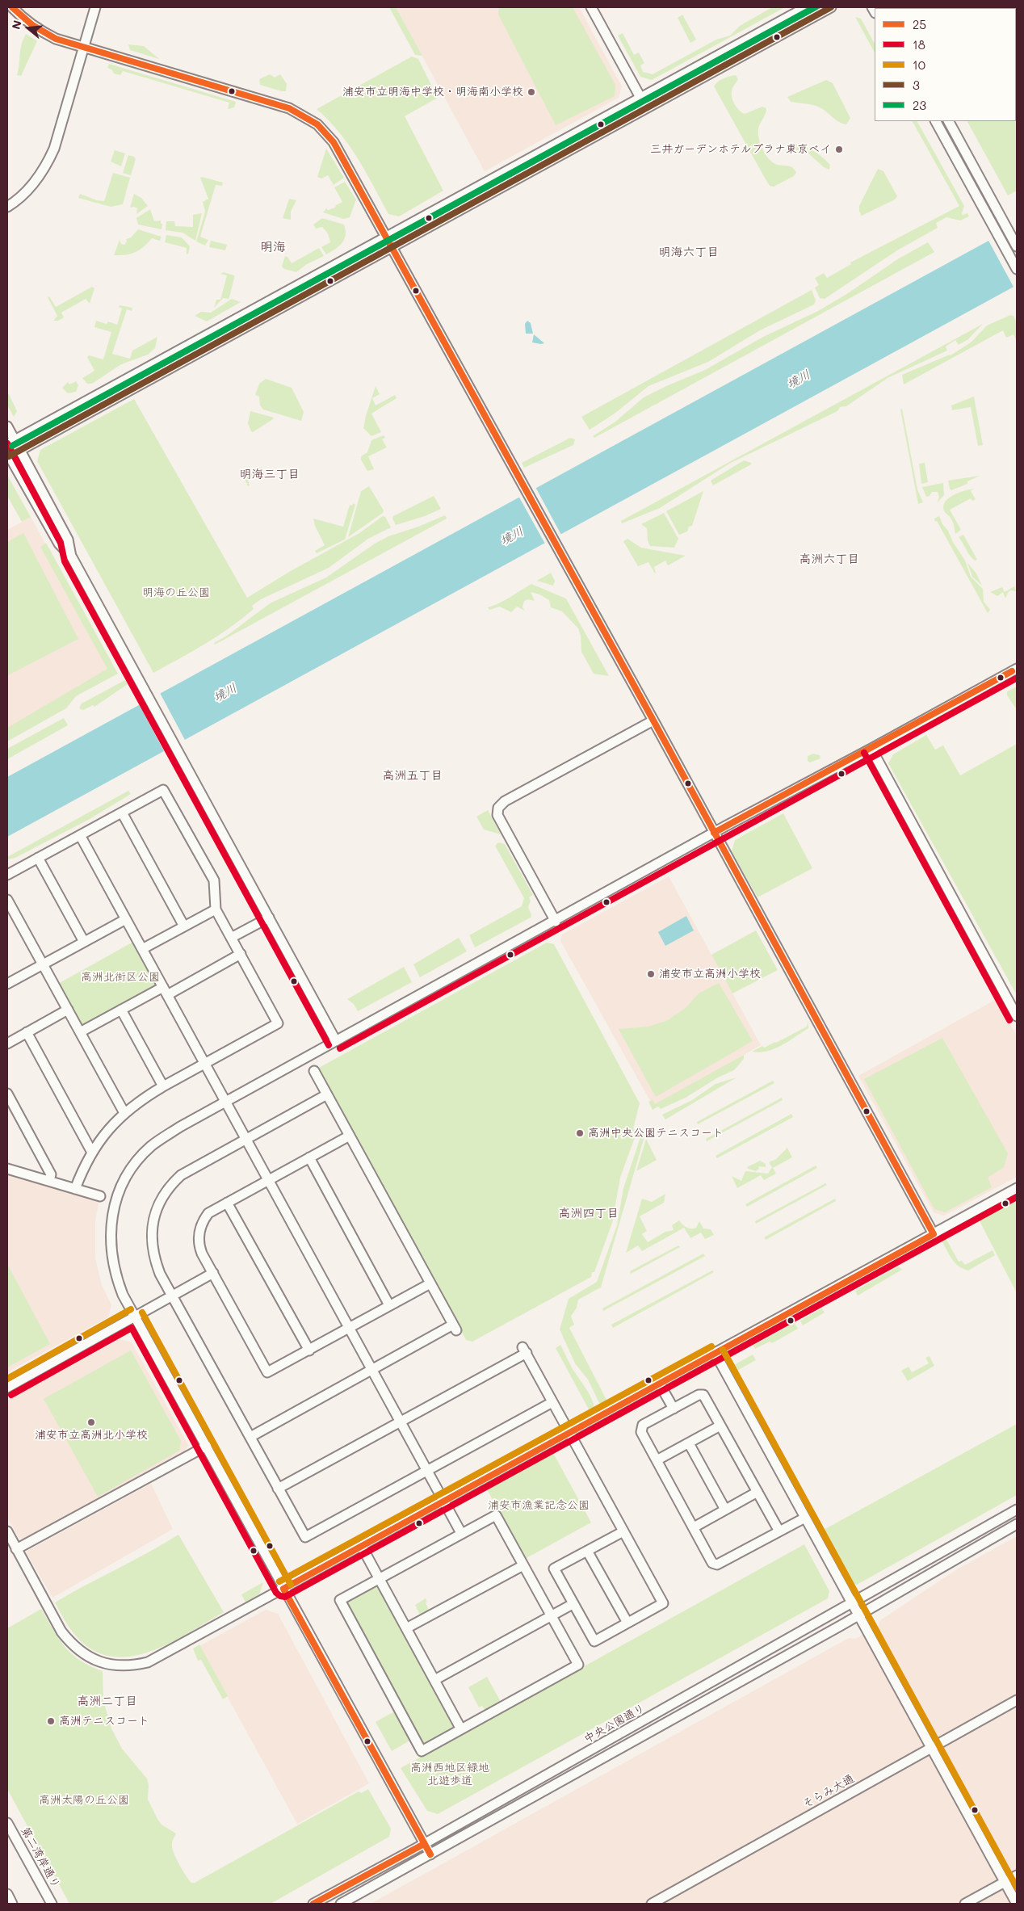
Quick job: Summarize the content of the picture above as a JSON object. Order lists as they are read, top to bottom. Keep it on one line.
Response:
{"streets":{"street":["中央公園通り","そらみ大通","第二湾岸通り"]},"districts":["明海","明海六丁目","明海三丁目","高洲六丁目","高洲五丁目","高洲四丁目","高洲二丁目"],"water":["境川"],"parks":["明海の丘公園","高洲北街区公園","浦安市漁業記念公園","高洲西地区緑地 北遊歩道","高洲太陽の丘公園"],"places":["浦安市立明海中学校・明海南小学校","三井ガーデンホテルプラナ東京ベイ","浦安市立高洲小学校","高洲中央公園テニスコート","浦安市立高洲北小学校","高洲テニスコート"],"lines":["transit line 25","transit line 3","transit line 23","transit line 18","transit line 10"],"legend":["25","18","10","3","23"],"north":"left"}
